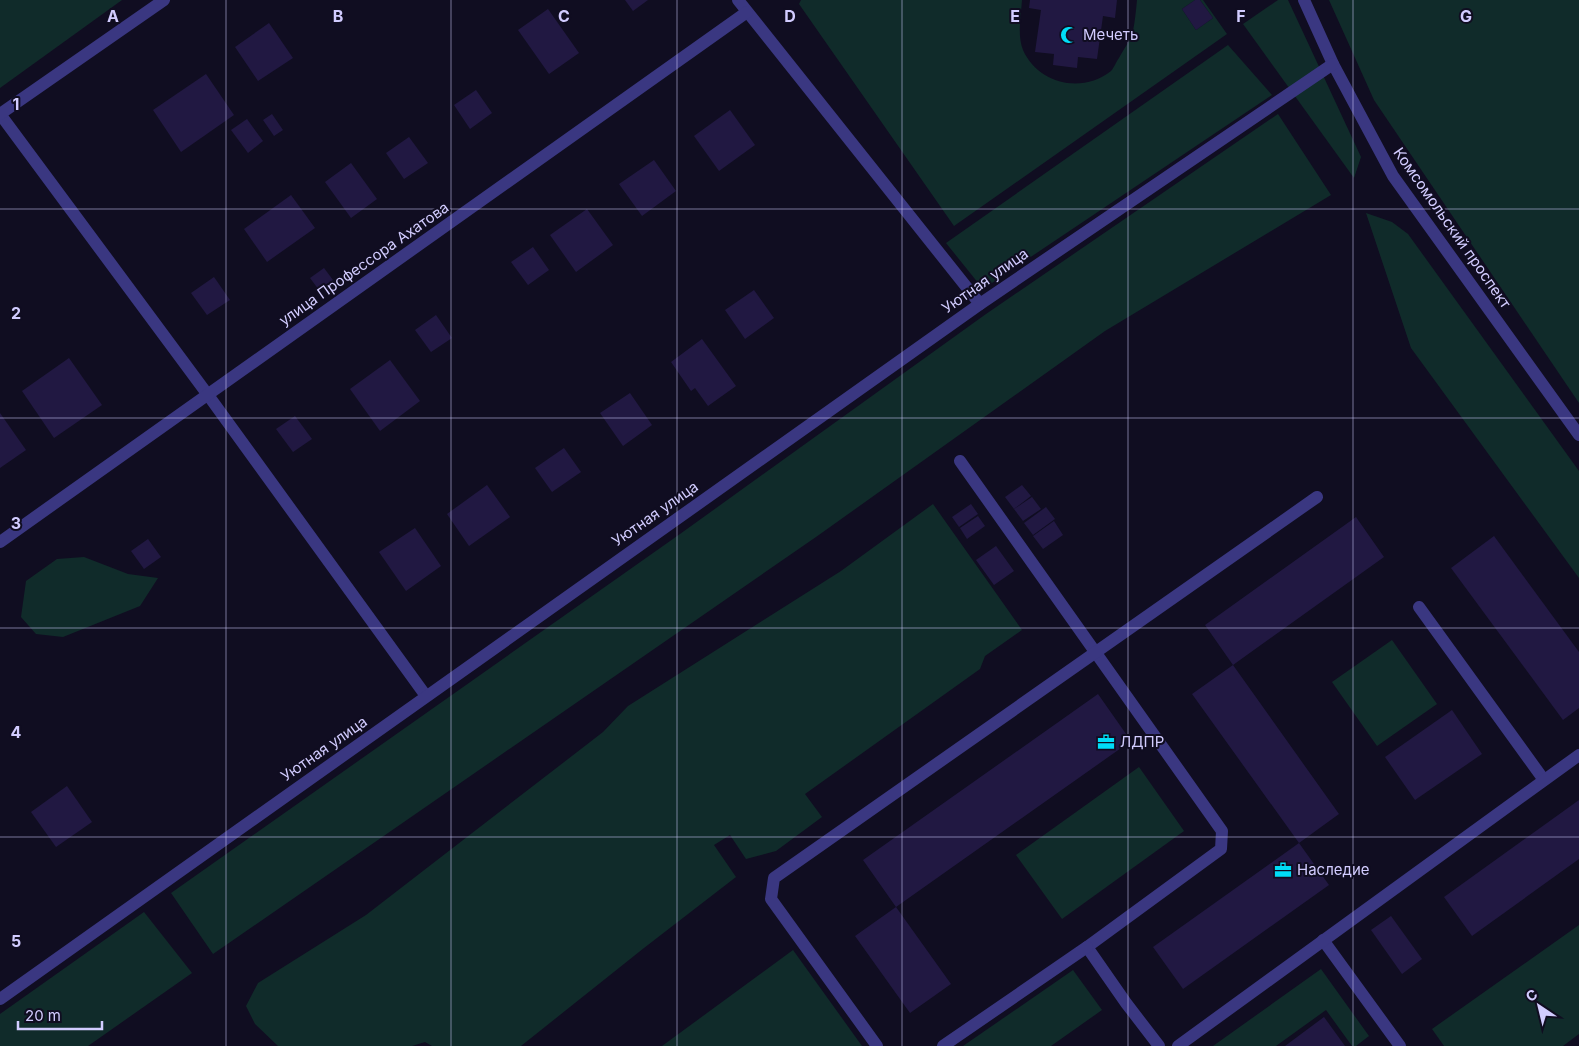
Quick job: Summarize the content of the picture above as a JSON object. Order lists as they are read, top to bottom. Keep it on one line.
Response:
{"streets":{"street":["Комсомольский проспект","улица Профессора Ахатова","Уютная улица"]},"crossings":[["Комсомольский проспект","Уютная улица"]],"places":{"mosque":["Мечеть"],"office":["ЛДПР","Наследие"]},"scale_bar":"20 m","north":"top left","grid":{"columns":["A","B","C","D","E","F","G"],"rows":["1","2","3","4","5"]}}
